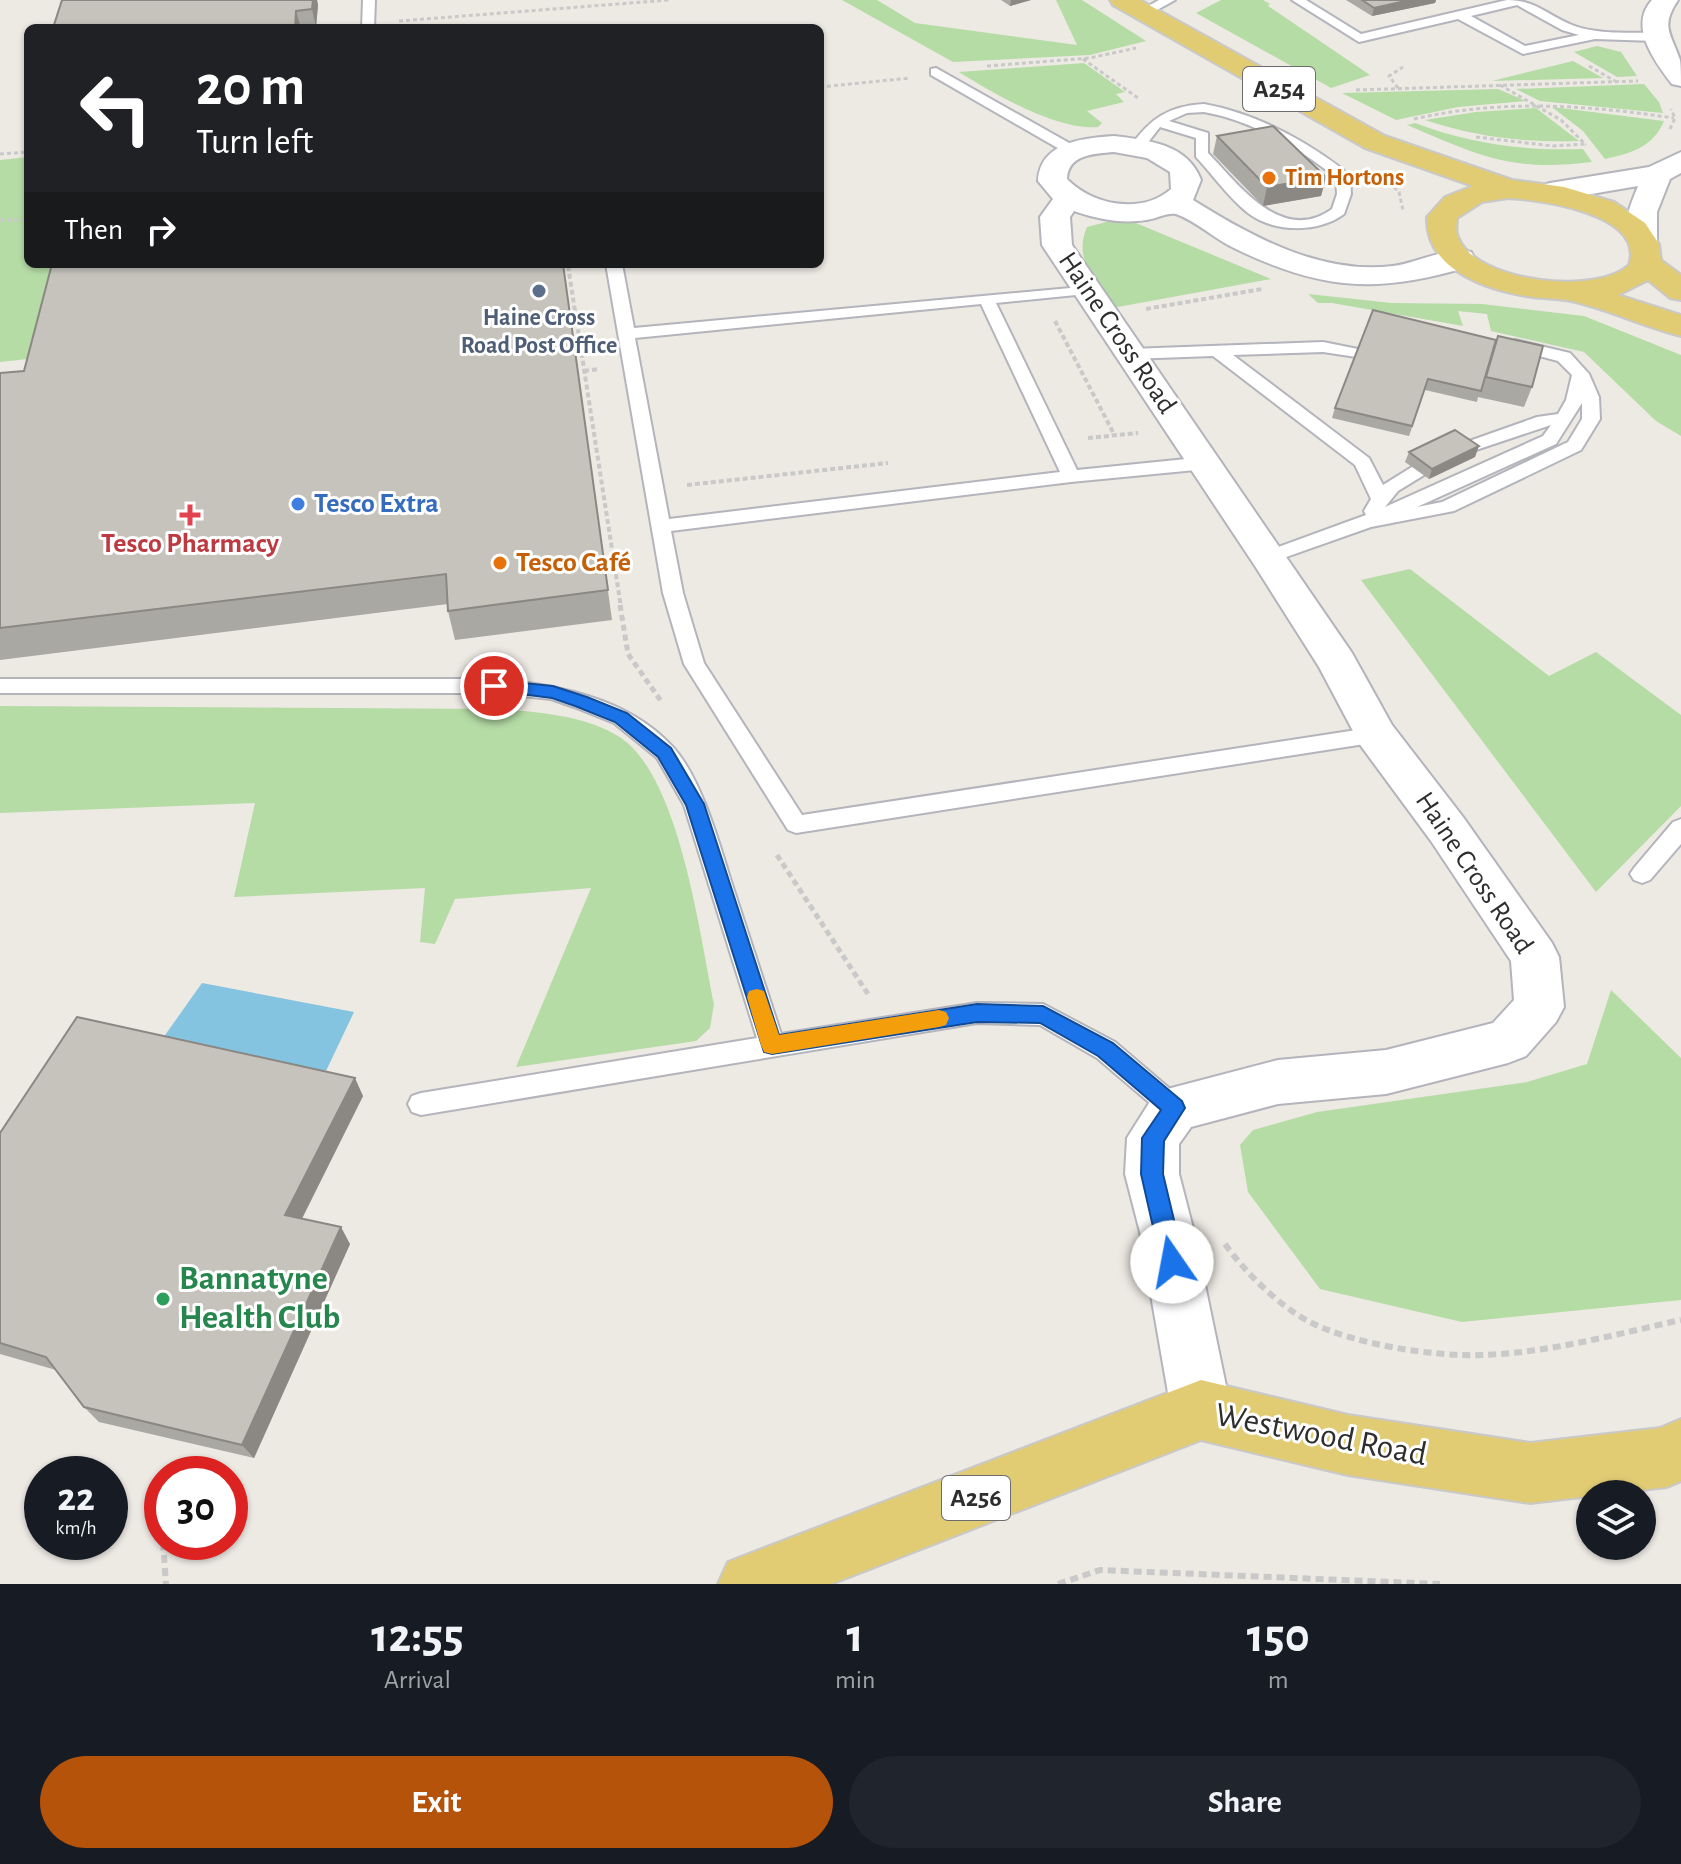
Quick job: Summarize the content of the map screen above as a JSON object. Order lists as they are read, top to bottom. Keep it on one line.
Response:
{"streets":{"main road":["A254","Westwood Road","A256"],"street":["Haine Cross Road"]},"places":{"other":["Tim Hortons","Haine Cross Road Post Office","Tesco Extra","Tesco Café","Bannatyne Health Club"],"health":["Tesco Pharmacy"]},"page":{"turn":["20 m","Turn left"],"then":"Then","speed":"22 km/h","limit":"30","eta":["12:55","Arrival","1","min","150","m"],"buttons":["Exit","Share"]}}
